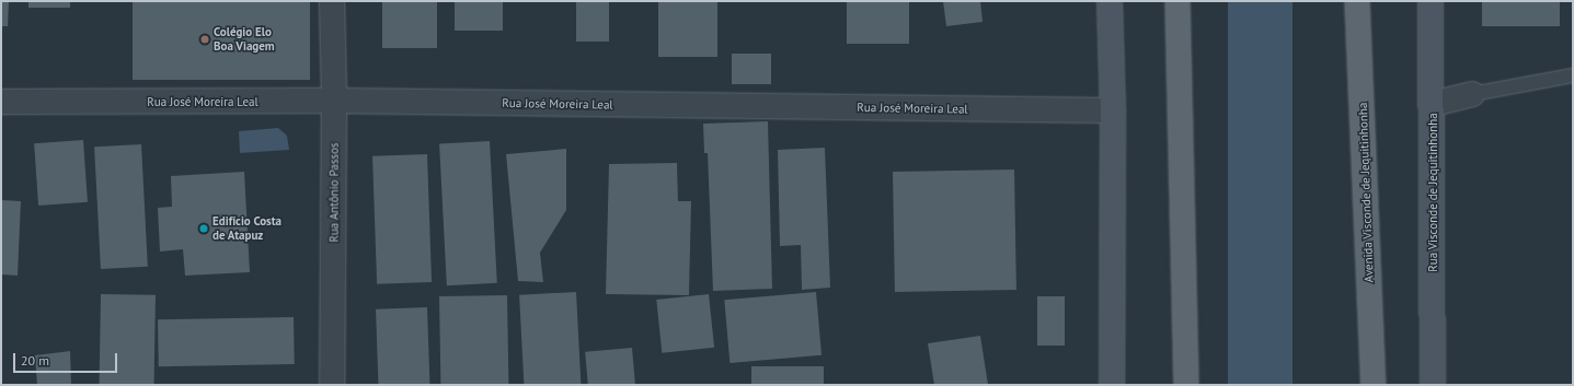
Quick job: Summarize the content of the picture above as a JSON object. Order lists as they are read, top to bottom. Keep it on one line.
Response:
{"streets":{"main road":["Avenida Visconde de Jequitinhonha"],"street":["Rua José Moreira Leal","Rua Antônio Passos","Rua Visconde de Jequitinhonha"]},"crossings":[["Rua José Moreira Leal","Rua Antônio Passos"]],"places":["Colégio Elo Boa Viagem","Edifício Costa de Atapuz"],"scale_bar":"20 m"}
